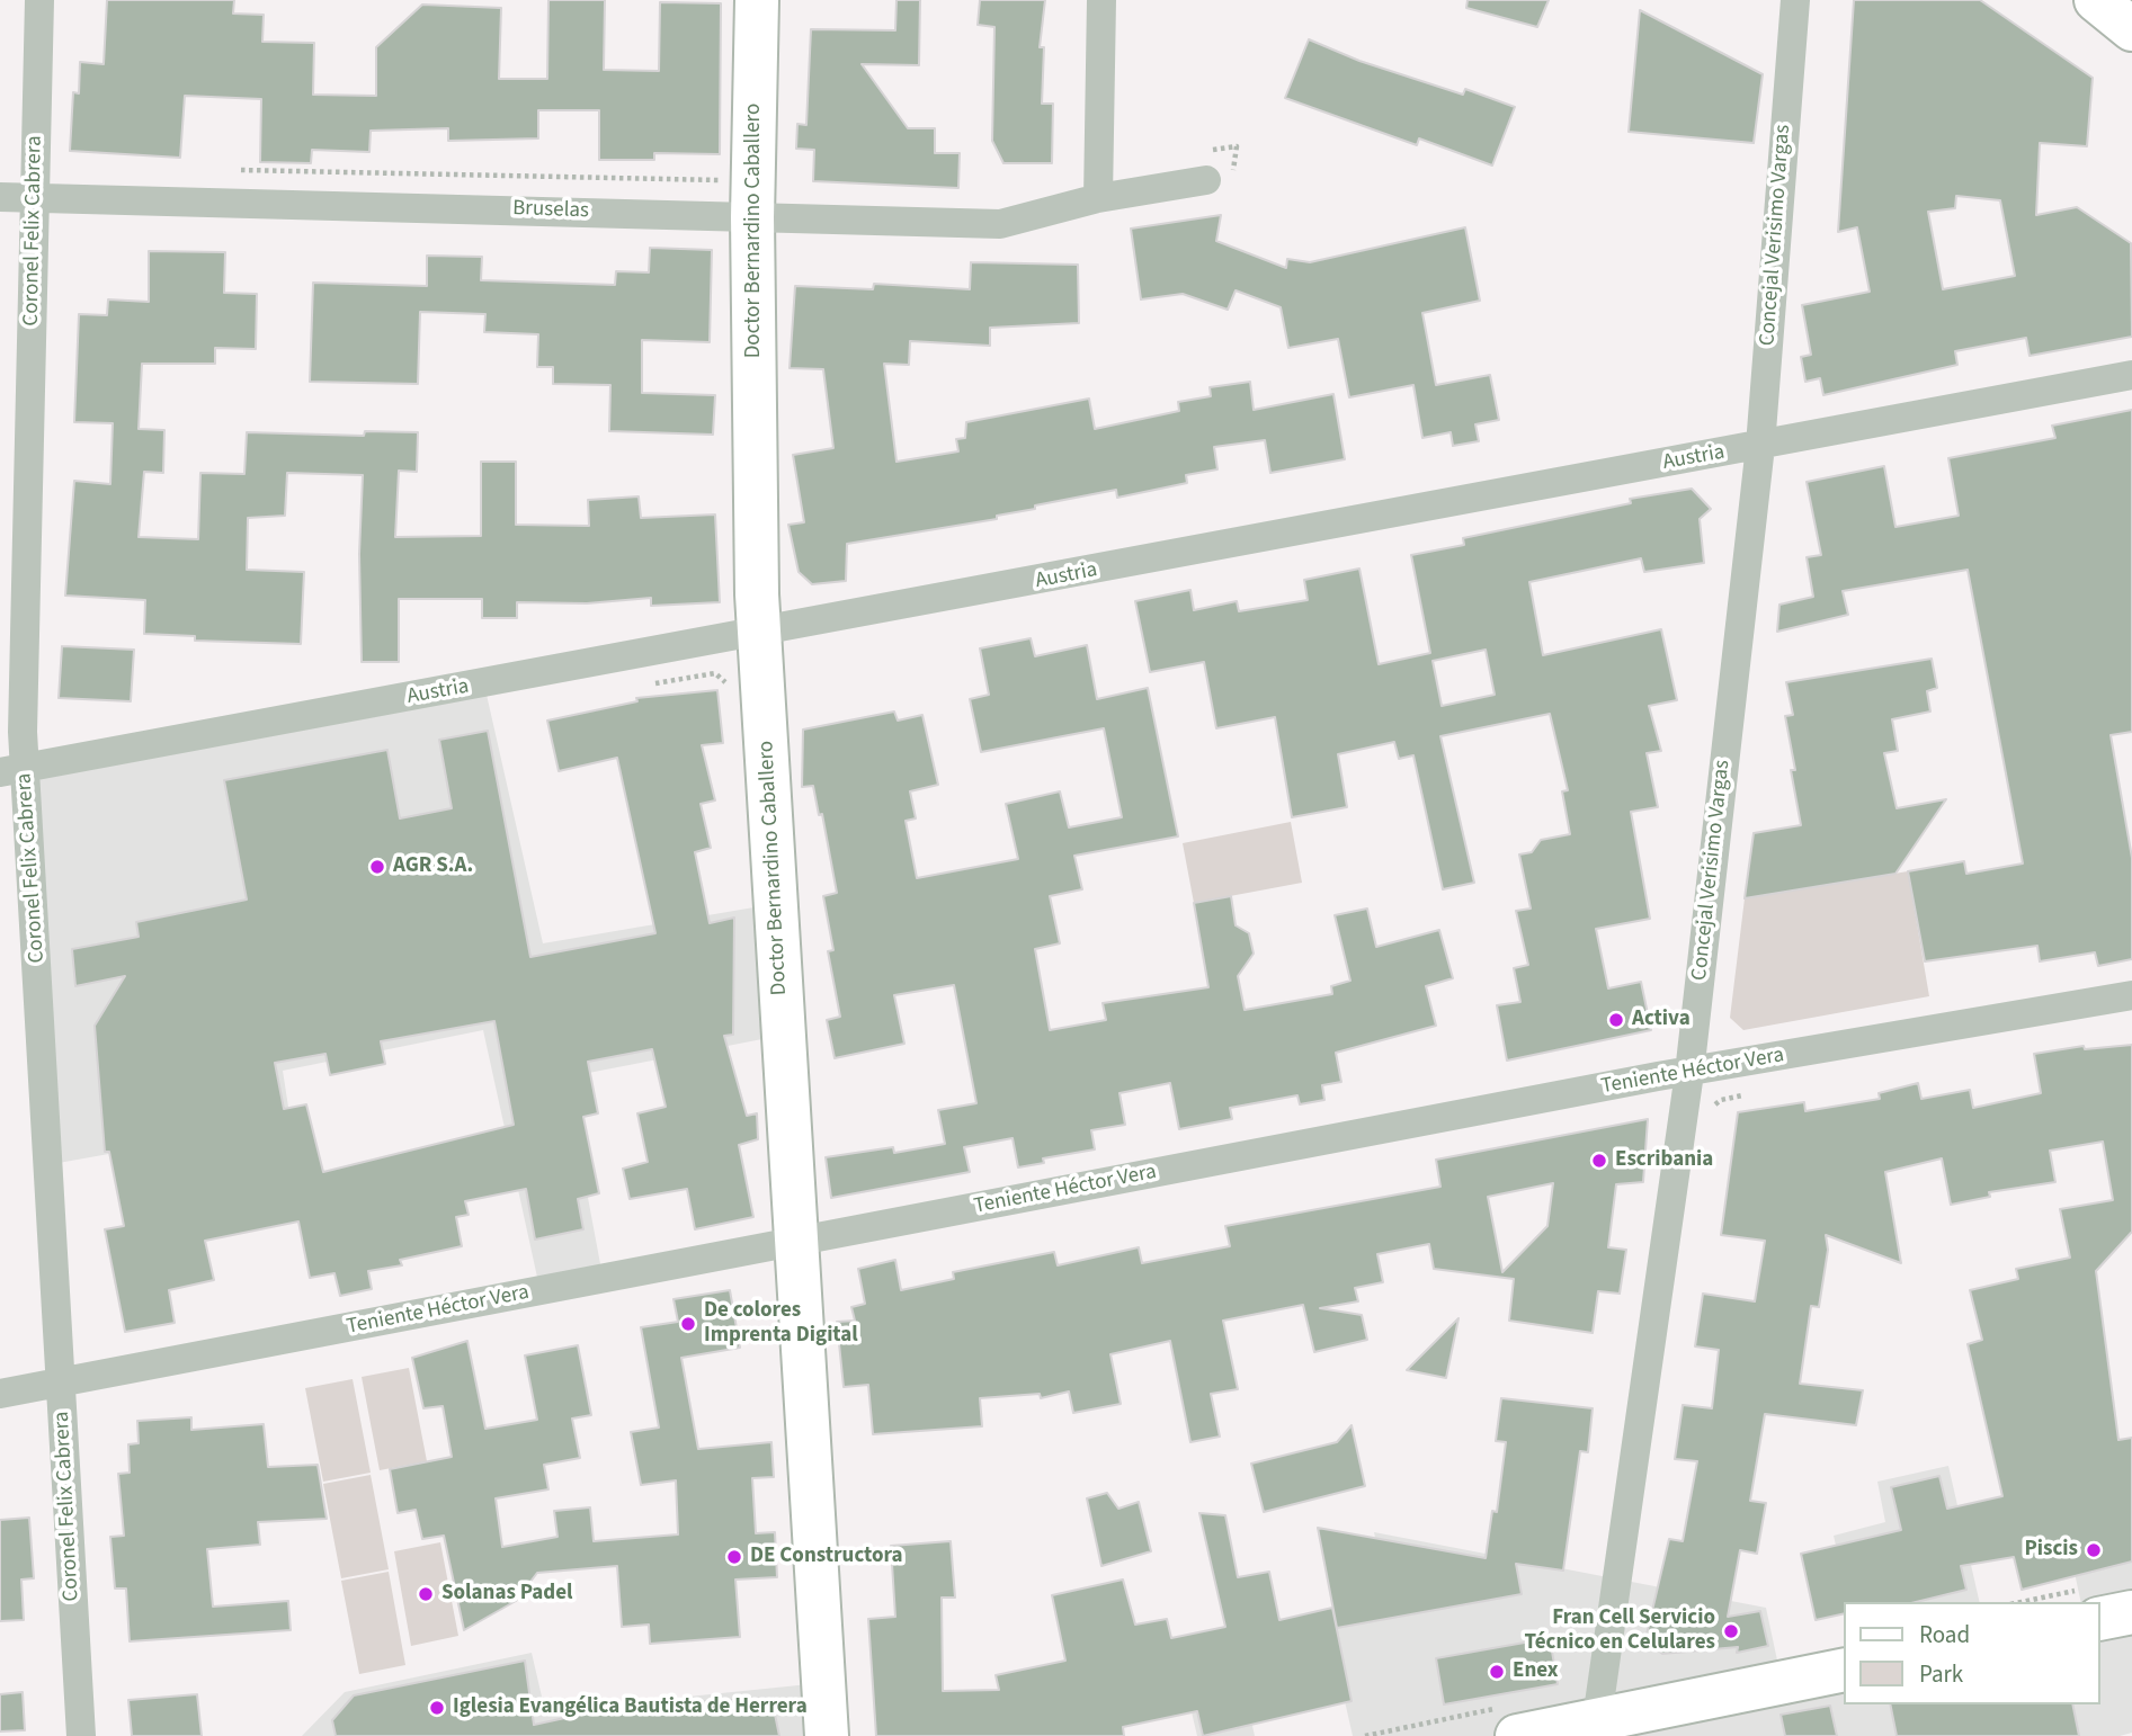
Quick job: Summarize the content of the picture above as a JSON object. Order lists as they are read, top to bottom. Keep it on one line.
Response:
{"streets":{"street":["Bruselas","Coronel Felix Cabrera","Doctor Bernardino Caballero","Concejal Verisimo Vargas","Austria","Teniente Héctor Vera"]},"crossings":[["Bruselas","Coronel Felix Cabrera"],["Bruselas","Doctor Bernardino Caballero"],["Coronel Felix Cabrera","Austria"],["Coronel Felix Cabrera","Teniente Héctor Vera"],["Doctor Bernardino Caballero","Austria"],["Doctor Bernardino Caballero","Teniente Héctor Vera"],["Concejal Verisimo Vargas","Austria"],["Concejal Verisimo Vargas","Teniente Héctor Vera"]],"places":["AGR S.A.","Activa","Escribania","De colores Imprenta Digital","Piscis","DE Constructora","Solanas Padel","Fran Cell Servicio Técnico en Celulares","Enex","Iglesia Evangélica Bautista de Herrera"],"legend":["Road","Park"]}
